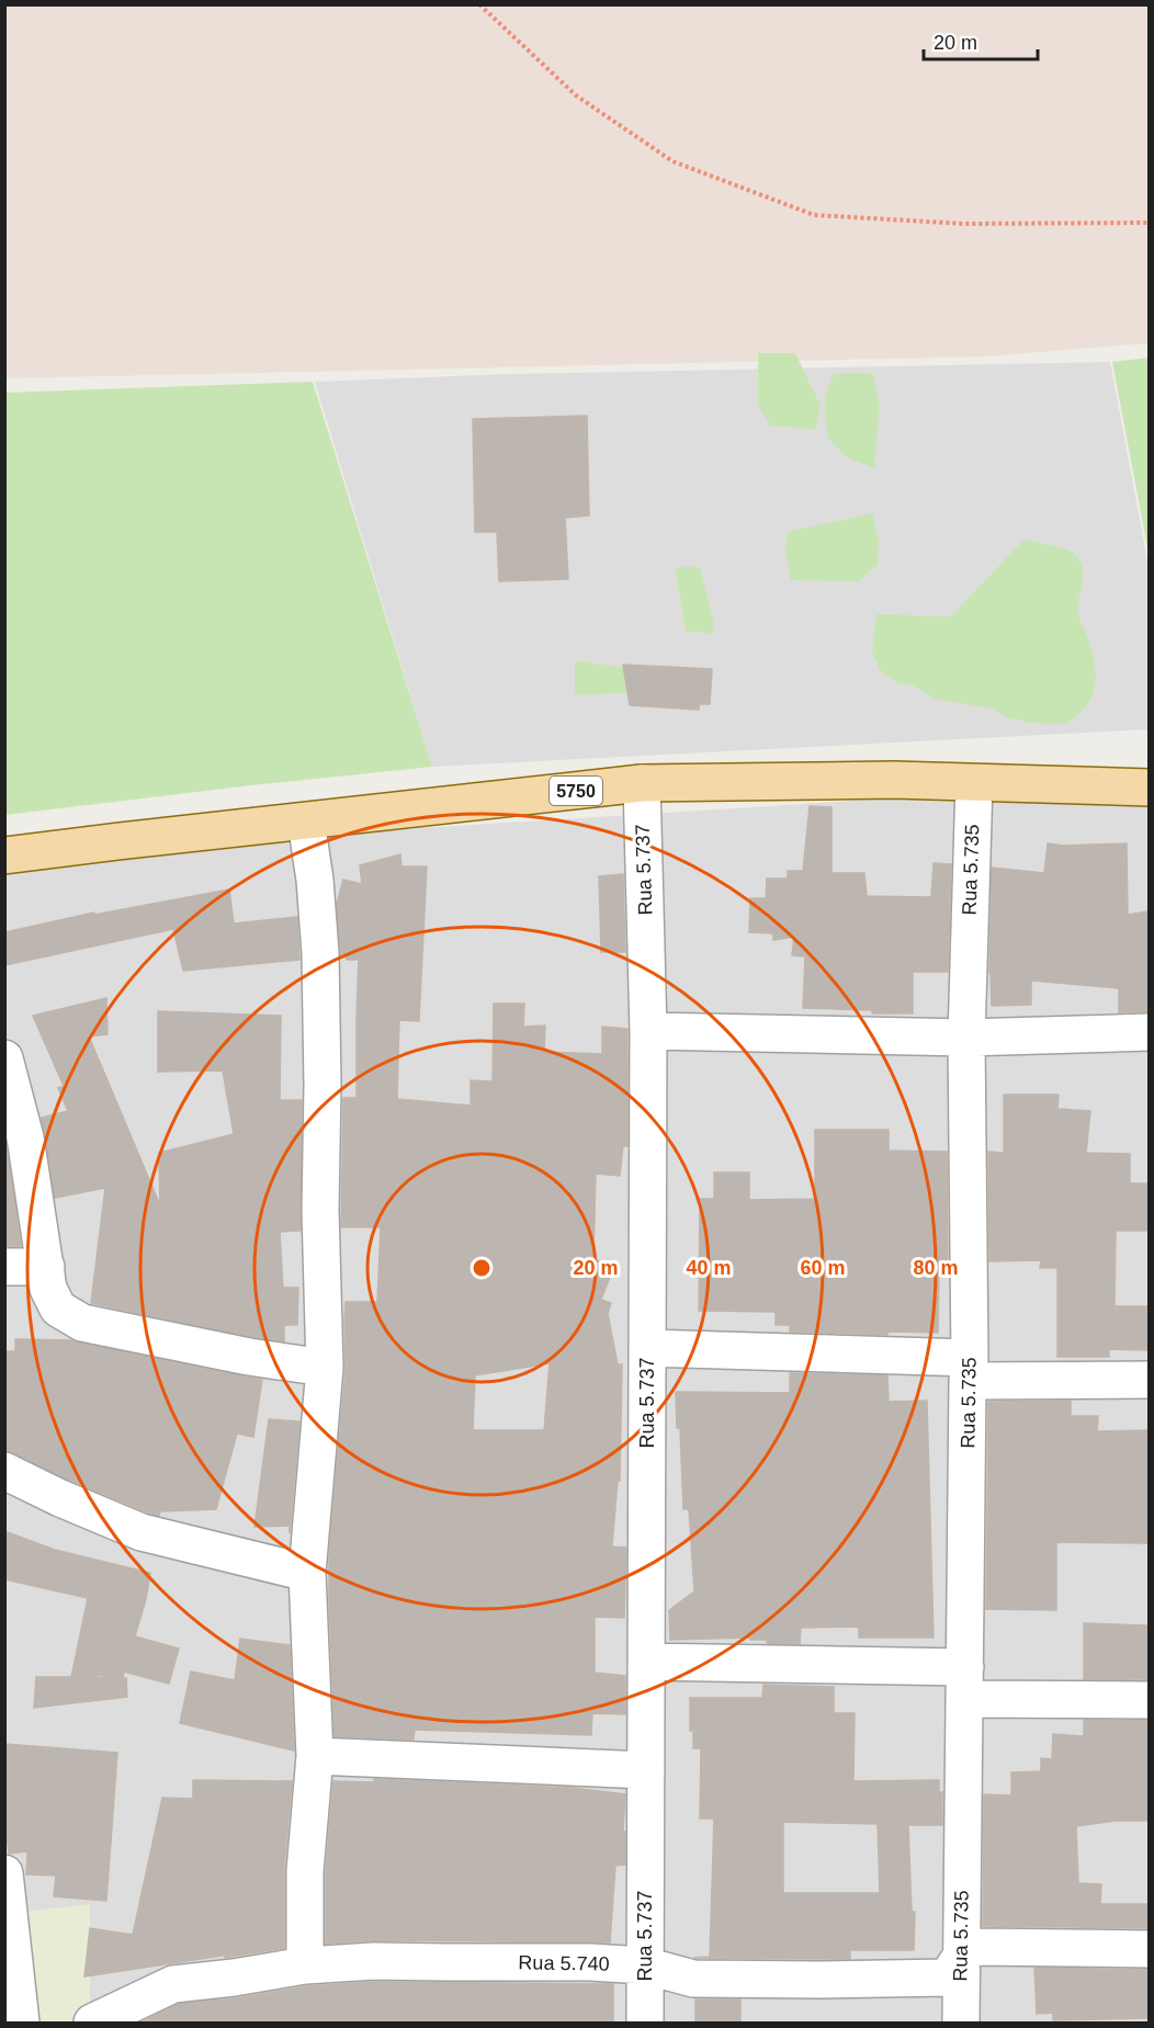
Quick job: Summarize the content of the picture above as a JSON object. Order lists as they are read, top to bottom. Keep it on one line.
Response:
{"streets":{"main road":["5750"],"street":["Rua 5.737","Rua 5.735","Rua 5.740"]},"crossings":[["5750","Rua 5.737"],["5750","Rua 5.735"],["Rua 5.737","Rua 5.740"],["Rua 5.735","Rua 5.740"]],"scale_bar":"20 m","rings":["20 m","40 m","60 m","80 m"]}
